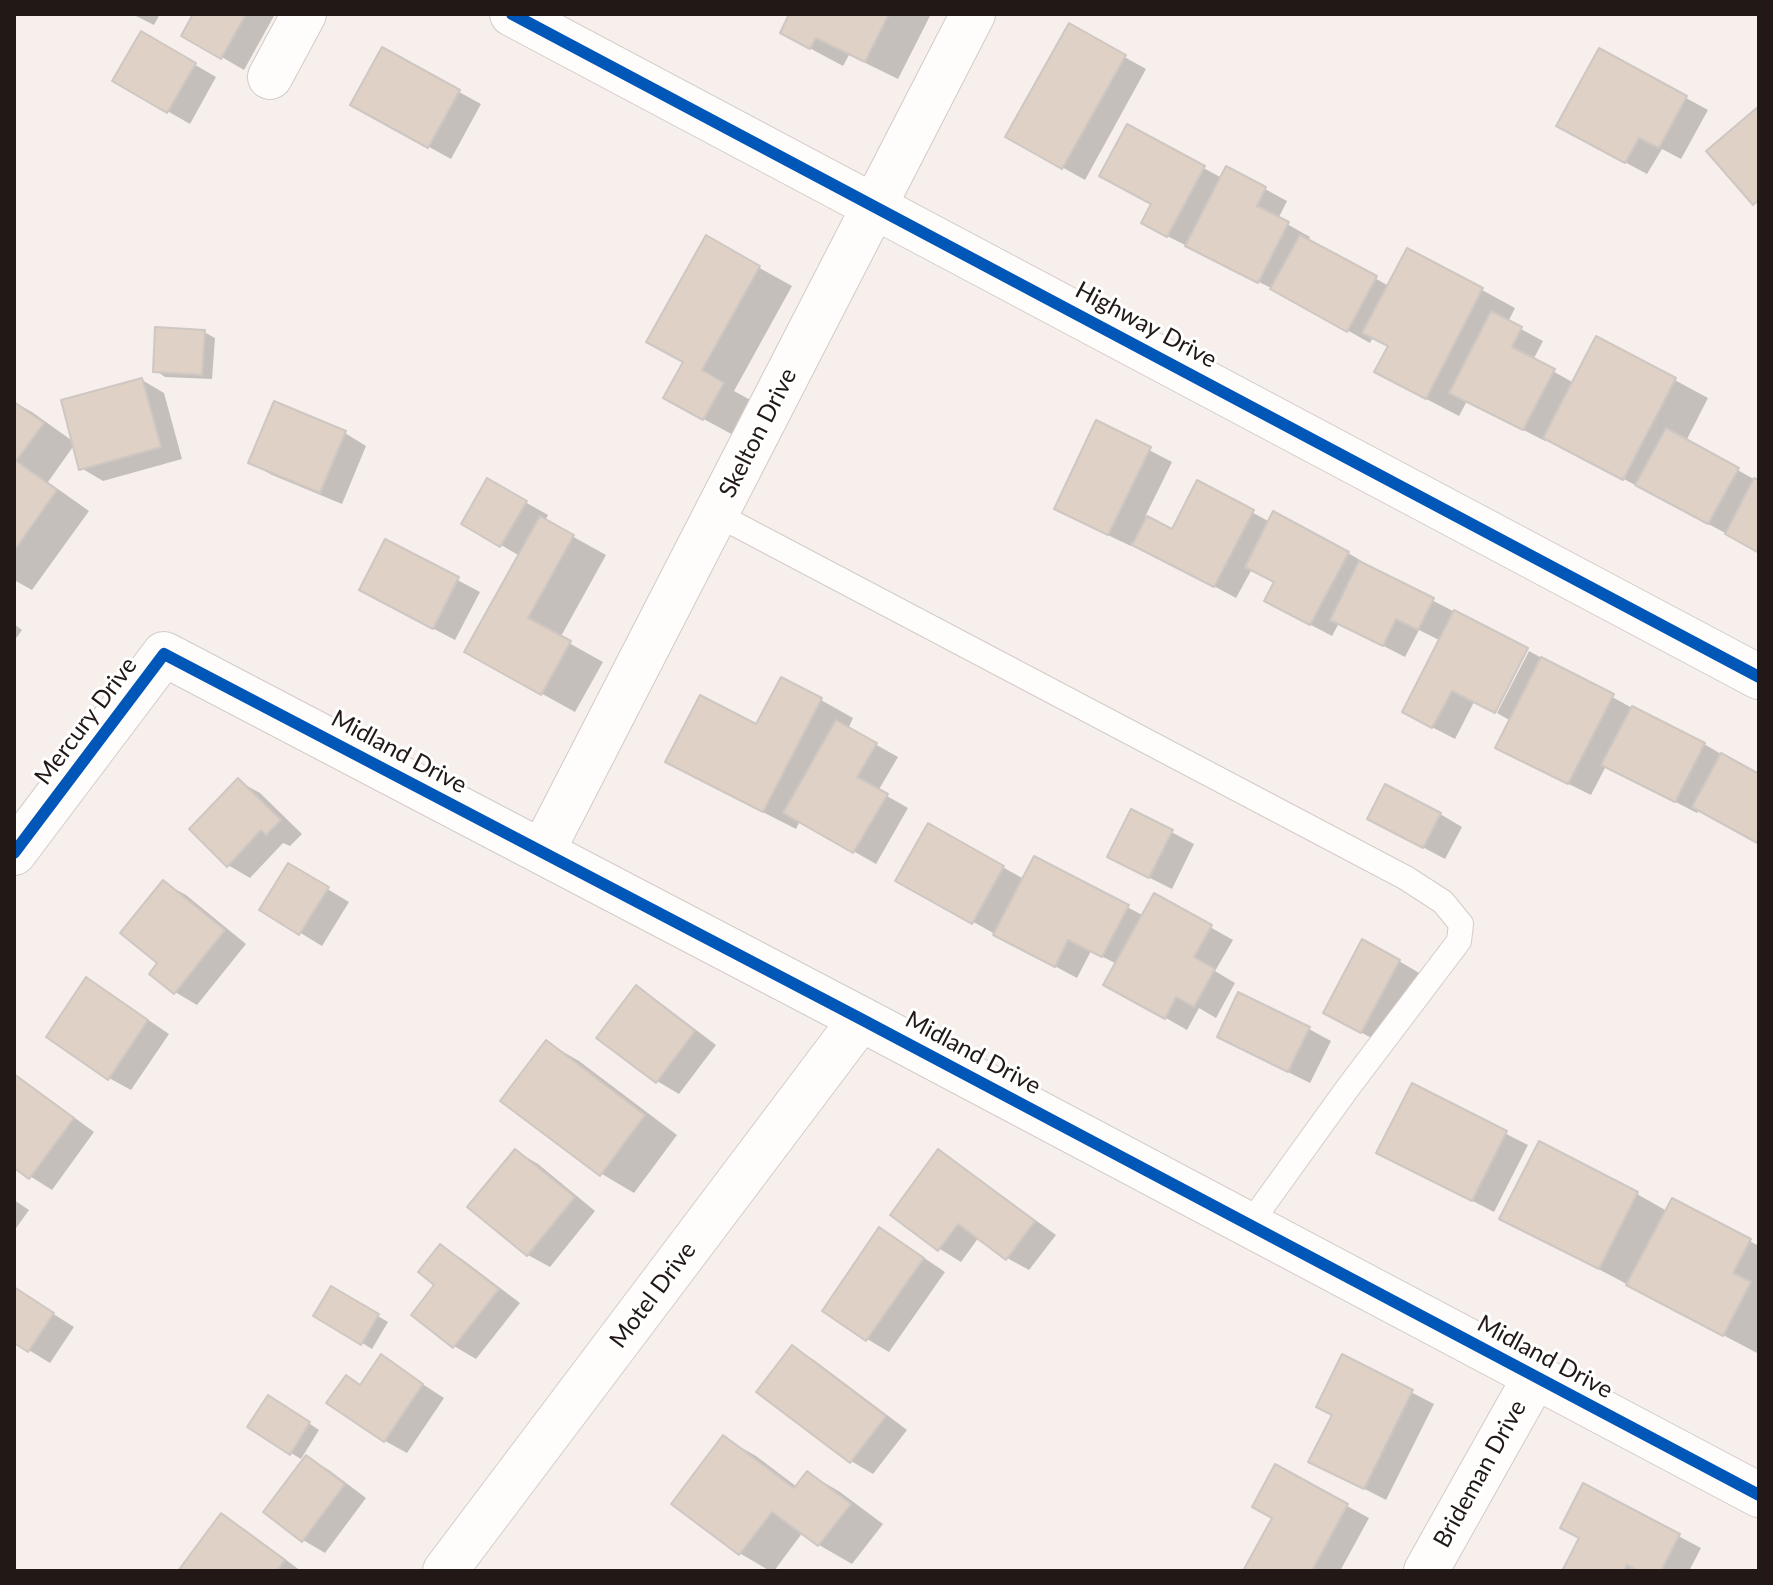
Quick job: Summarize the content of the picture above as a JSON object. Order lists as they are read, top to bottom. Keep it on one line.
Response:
{"streets":{"street":["Highway Drive","Skelton Drive","Mercury Drive","Midland Drive","Motel Drive","Brideman Drive"]},"crossings":[["Highway Drive","Skelton Drive"],["Skelton Drive","Midland Drive"],["Mercury Drive","Midland Drive"],["Midland Drive","Motel Drive"],["Midland Drive","Brideman Drive"]]}
